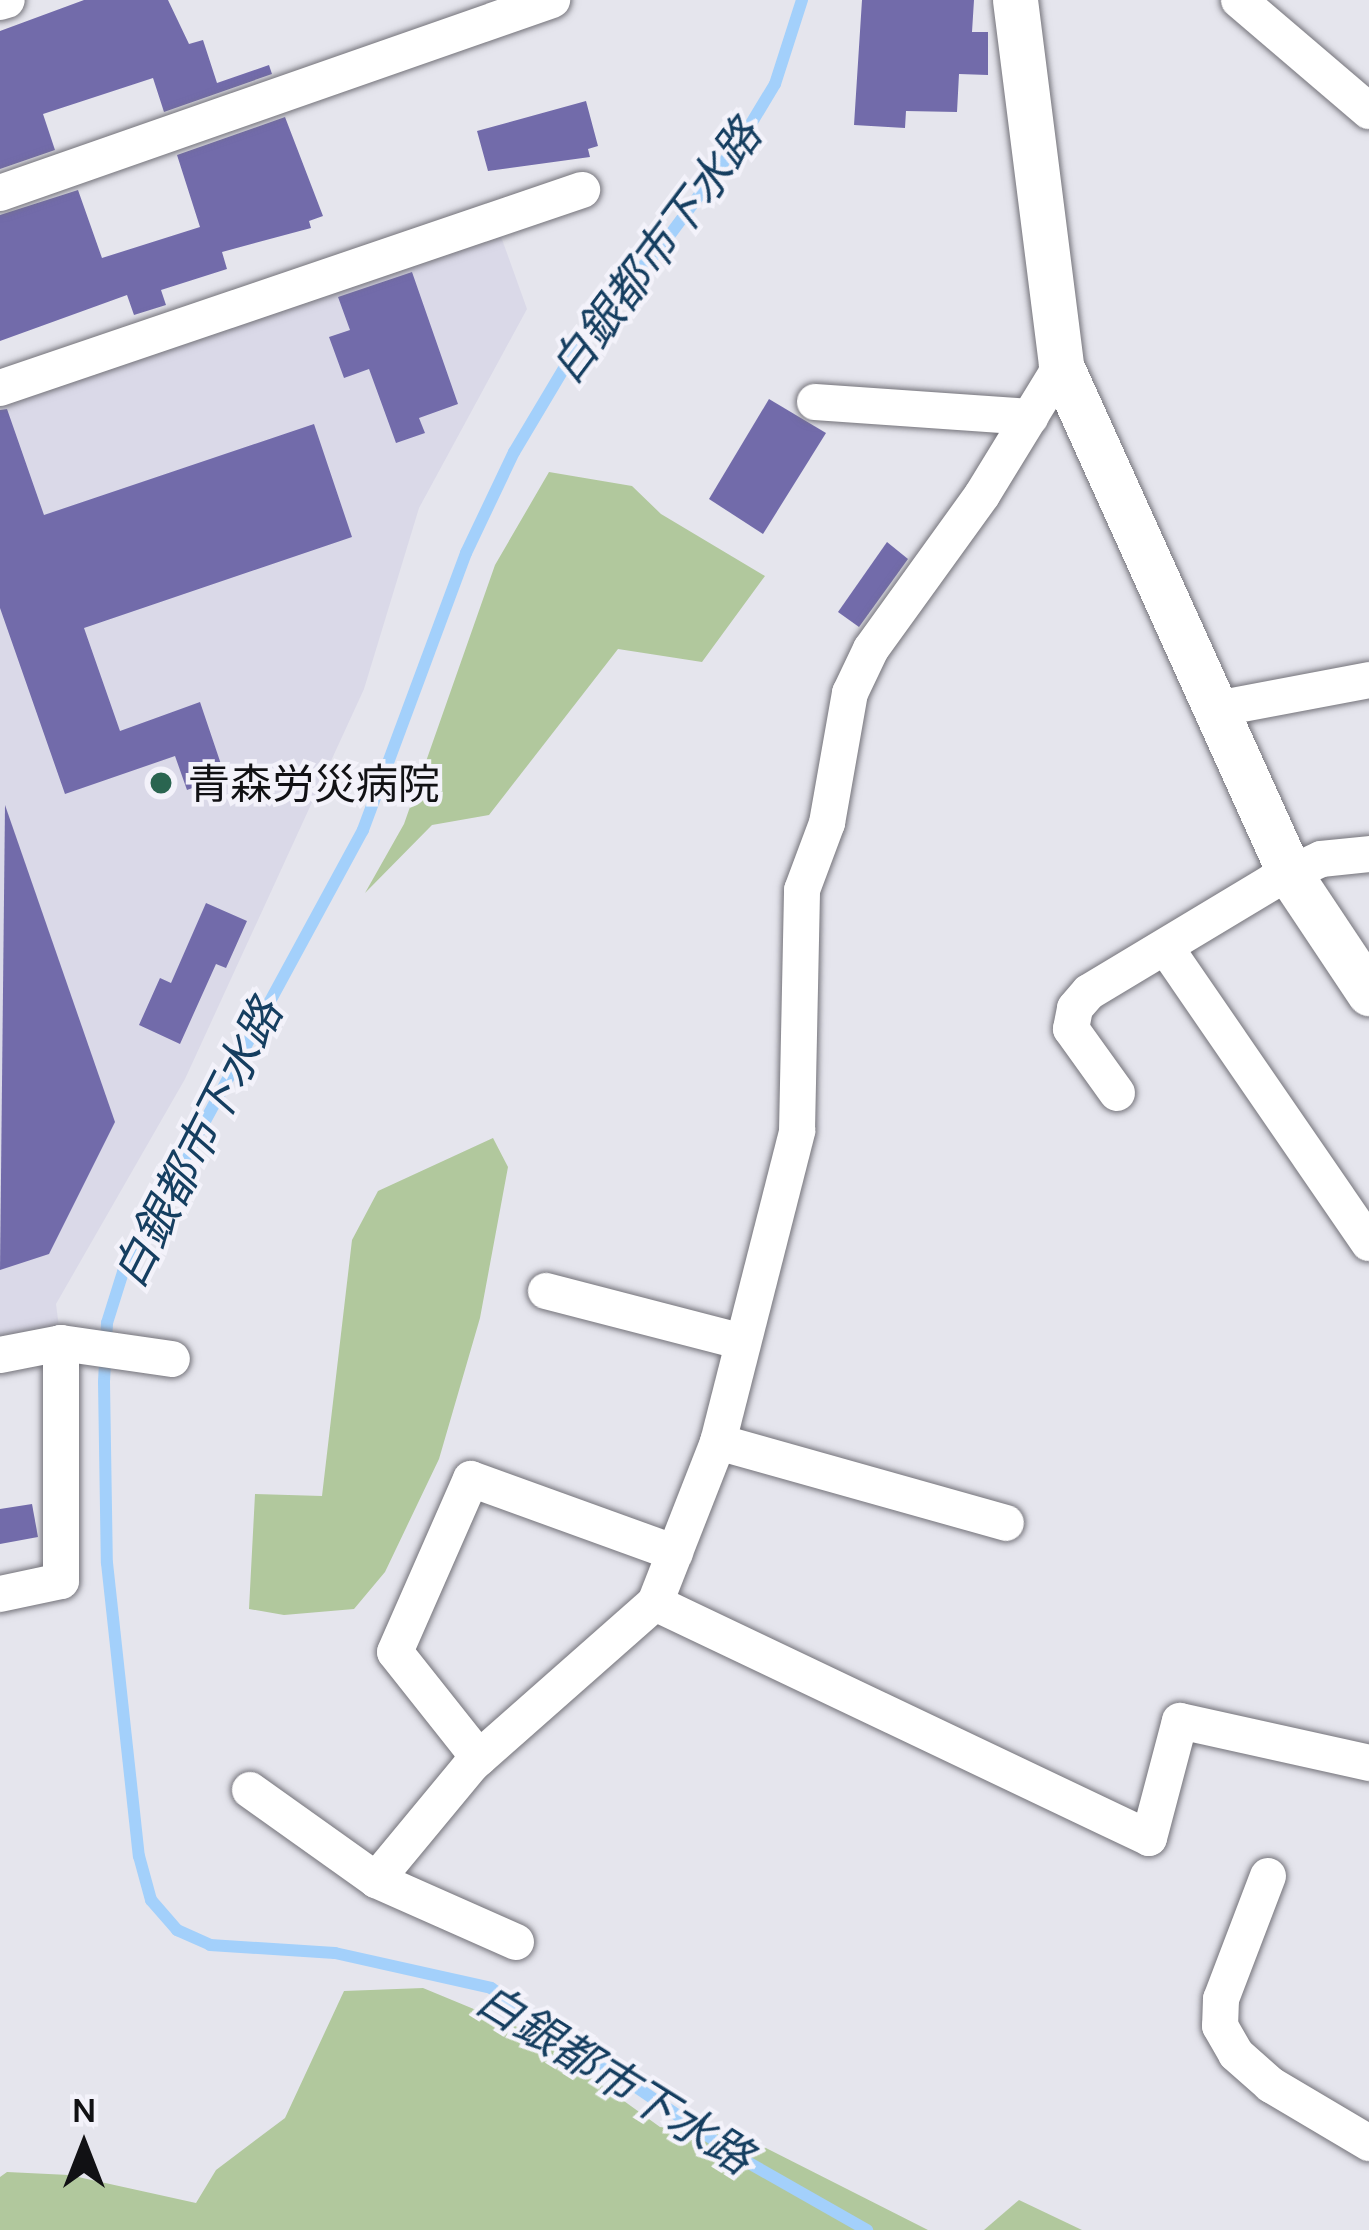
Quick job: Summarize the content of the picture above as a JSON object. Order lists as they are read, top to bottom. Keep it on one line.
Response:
{"water":["白銀都市下水路"],"places":["青森労災病院"],"north":"top"}
